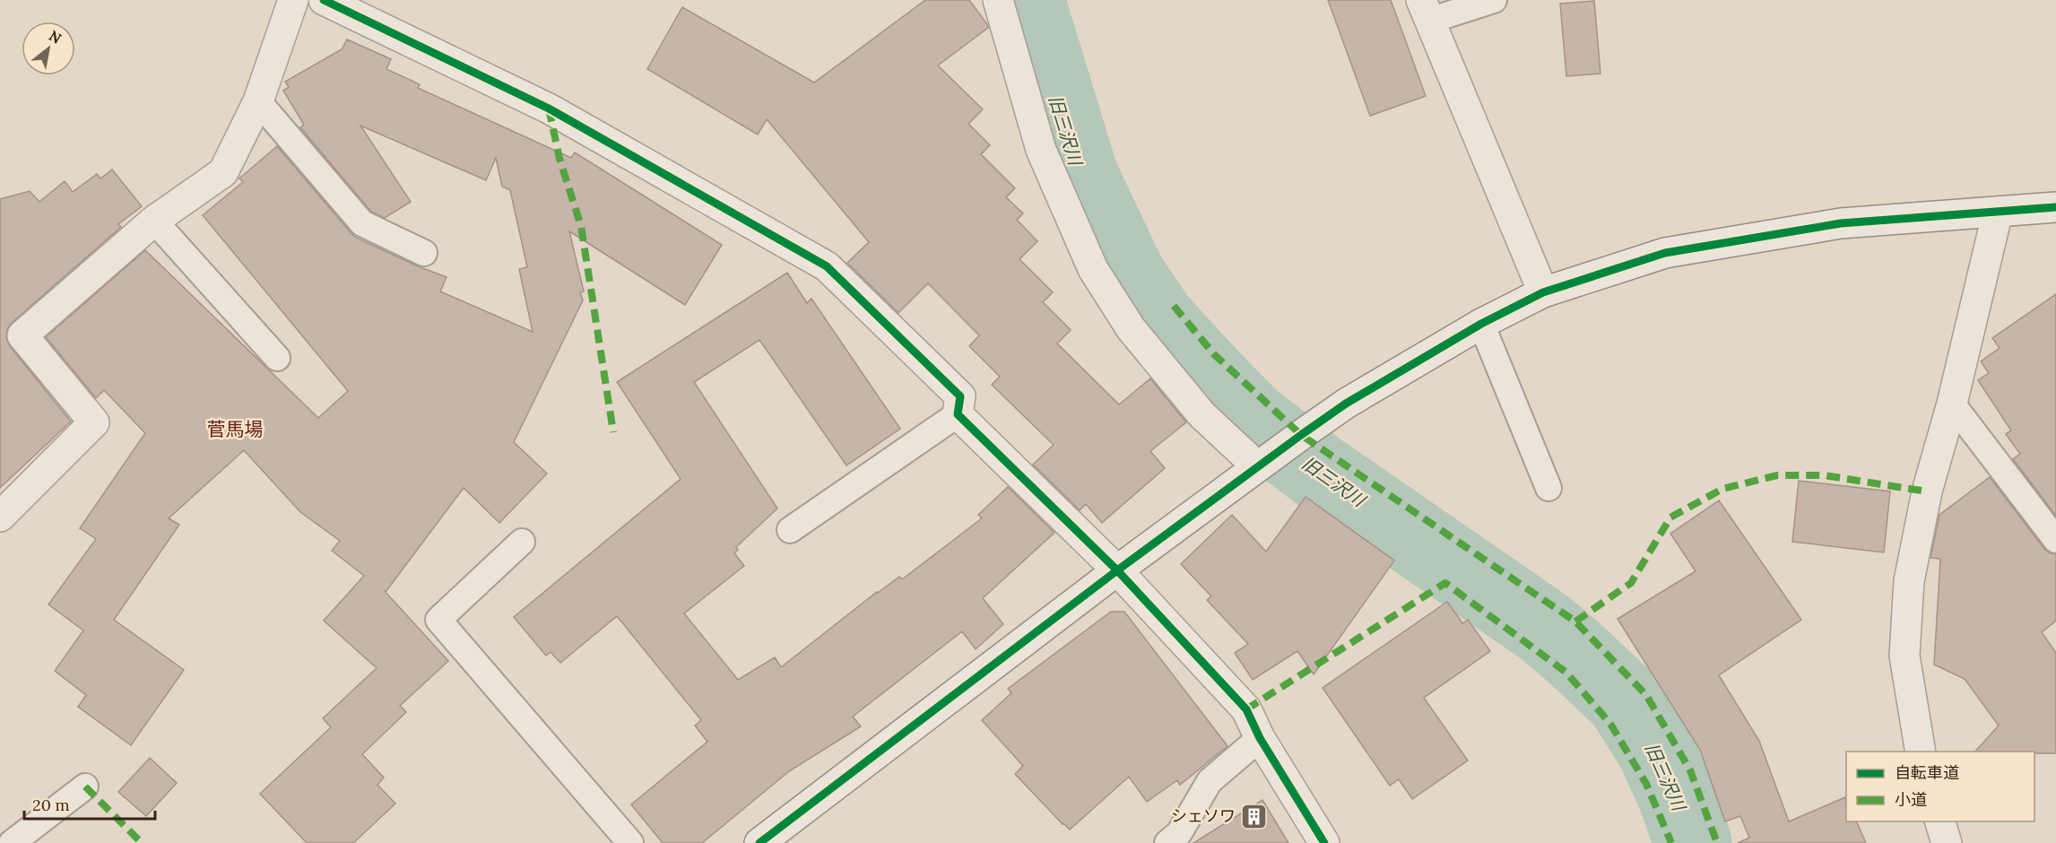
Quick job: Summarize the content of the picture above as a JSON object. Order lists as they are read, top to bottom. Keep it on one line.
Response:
{"districts":["菅馬場"],"water":["旧三沢川"],"places":{"building":["シェソワ"]},"legend":["自転車道","小道"],"scale_bar":"20 m","north":"top right"}
